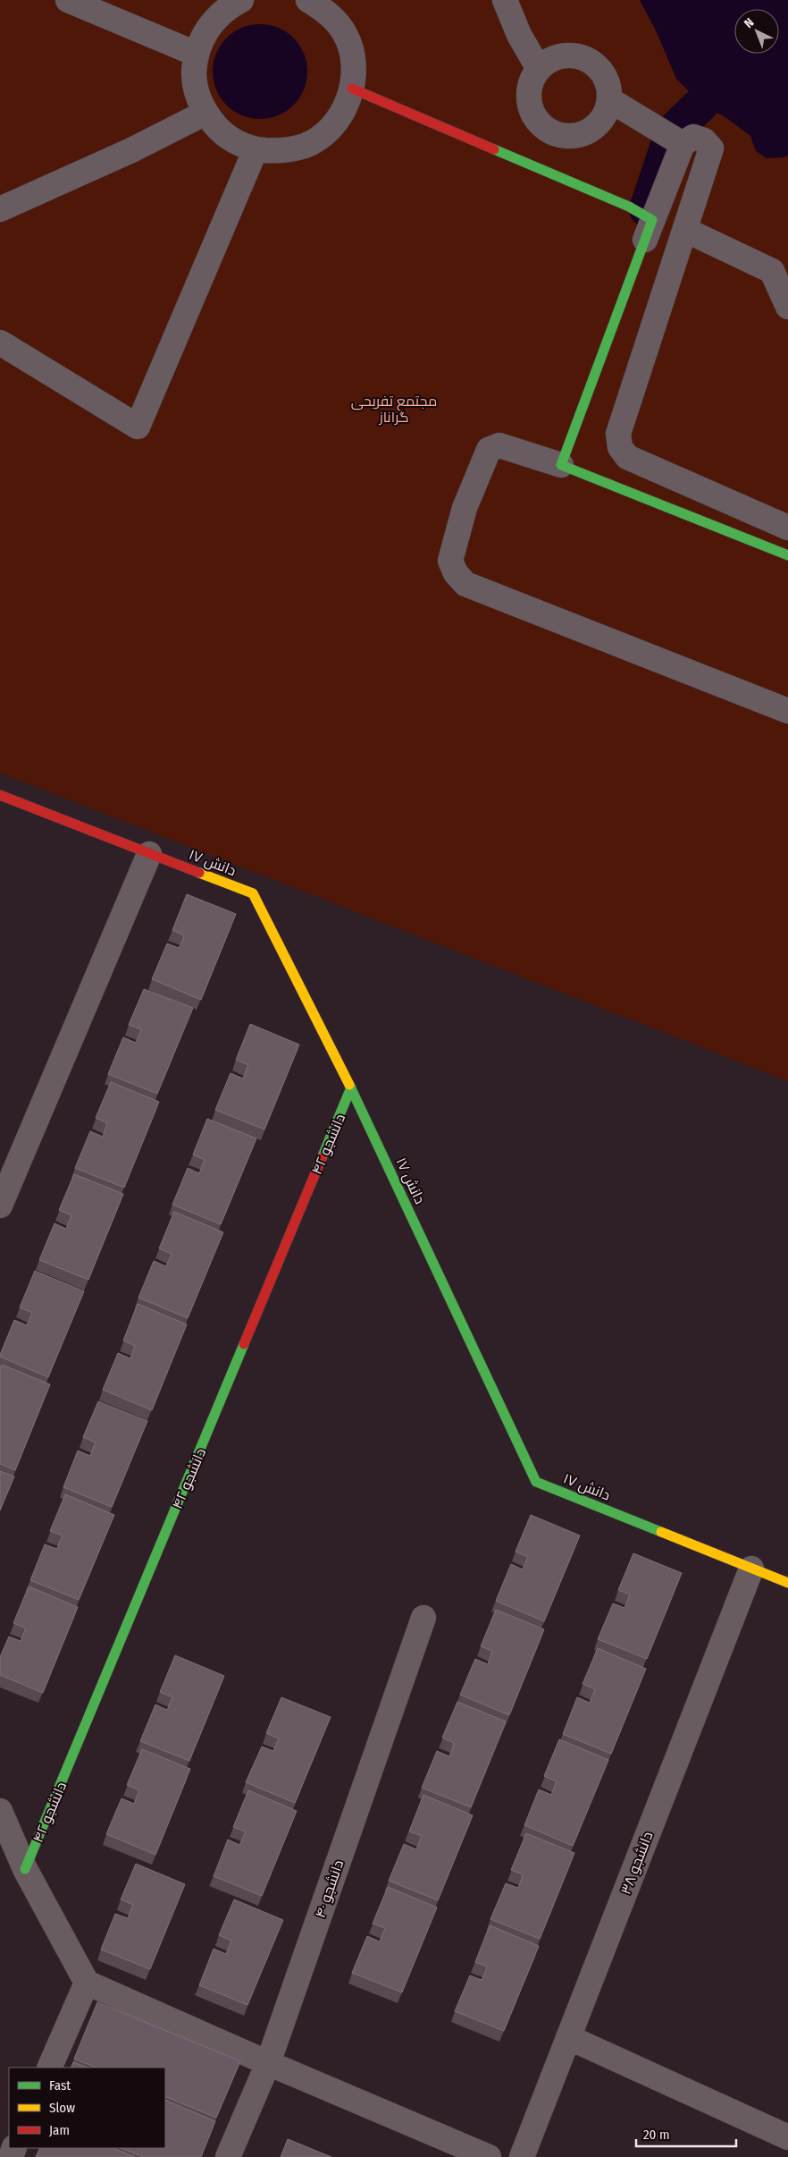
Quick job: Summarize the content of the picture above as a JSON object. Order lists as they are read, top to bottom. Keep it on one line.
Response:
{"streets":{"street":["دانش ۱۷","دانشجو ۴۲","دانشجو ۳۸","دانشجو ۴۰"]},"crossings":[["دانش ۱۷","دانشجو ۴۲"],["دانش ۱۷","دانشجو ۳۸"]],"parks":["مجتمع تفریحی گراناز"],"legend":["Fast","Slow","Jam"],"scale_bar":"20 m","north":"top left"}
